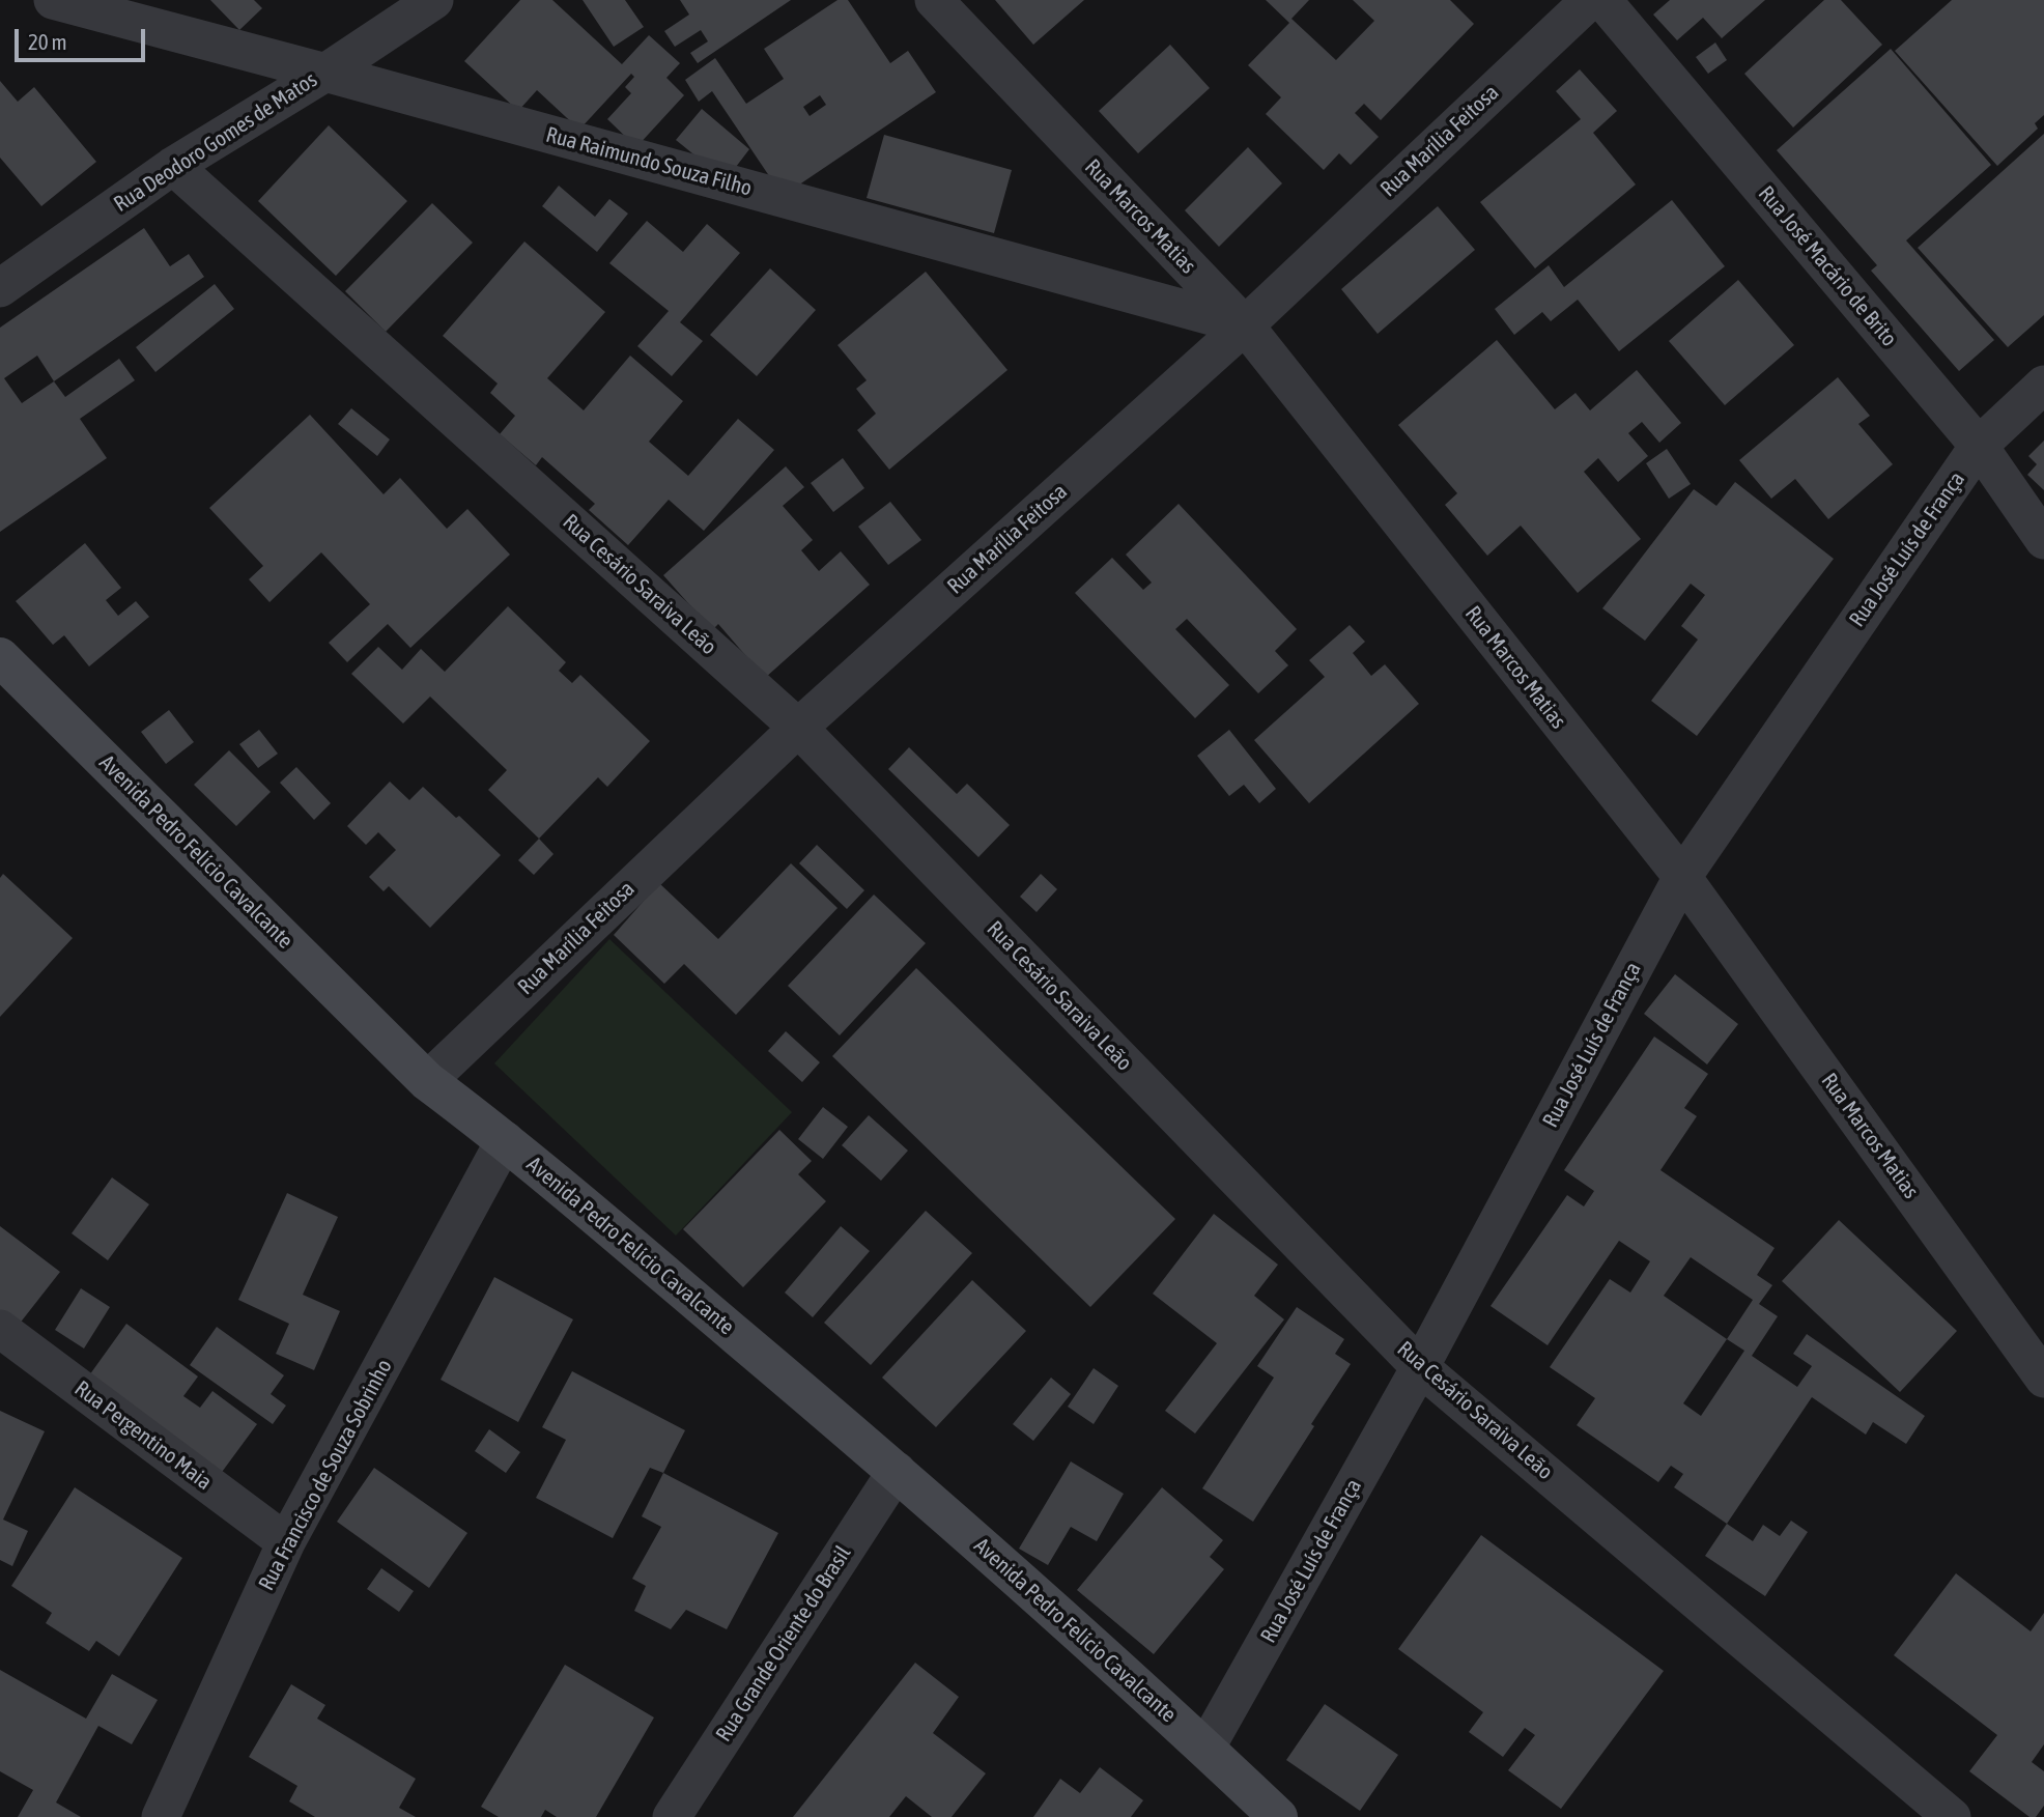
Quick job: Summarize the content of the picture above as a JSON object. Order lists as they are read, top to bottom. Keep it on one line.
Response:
{"streets":{"street":["Rua Marília Feitosa","Rua Deodoro Gomes de Matos","Rua Raimundo Souza Filho","Rua Marcos Matias","Rua José Macário de Brito","Rua José Luís de França","Rua Cesário Saraiva Leão","Avenida Pedro Felício Cavalcante","Rua Pergentino Maia","Rua Francisco de Souza Sobrinho","Rua Grande Oriente do Brasil"]},"crossings":[["Rua Marília Feitosa","Rua Raimundo Souza Filho"],["Rua Marília Feitosa","Rua Marcos Matias"],["Rua Marília Feitosa","Rua Cesário Saraiva Leão"],["Rua Marília Feitosa","Avenida Pedro Felício Cavalcante"],["Rua Deodoro Gomes de Matos","Rua Raimundo Souza Filho"],["Rua Deodoro Gomes de Matos","Rua Cesário Saraiva Leão"],["Rua Raimundo Souza Filho","Rua Marcos Matias"],["Rua Marcos Matias","Rua José Luís de França"],["Rua José Macário de Brito","Rua José Luís de França"],["Rua José Luís de França","Rua Cesário Saraiva Leão"],["Rua José Luís de França","Avenida Pedro Felício Cavalcante"],["Avenida Pedro Felício Cavalcante","Rua Francisco de Souza Sobrinho"],["Avenida Pedro Felício Cavalcante","Rua Grande Oriente do Brasil"],["Rua Pergentino Maia","Rua Francisco de Souza Sobrinho"]],"scale_bar":"20 m"}
